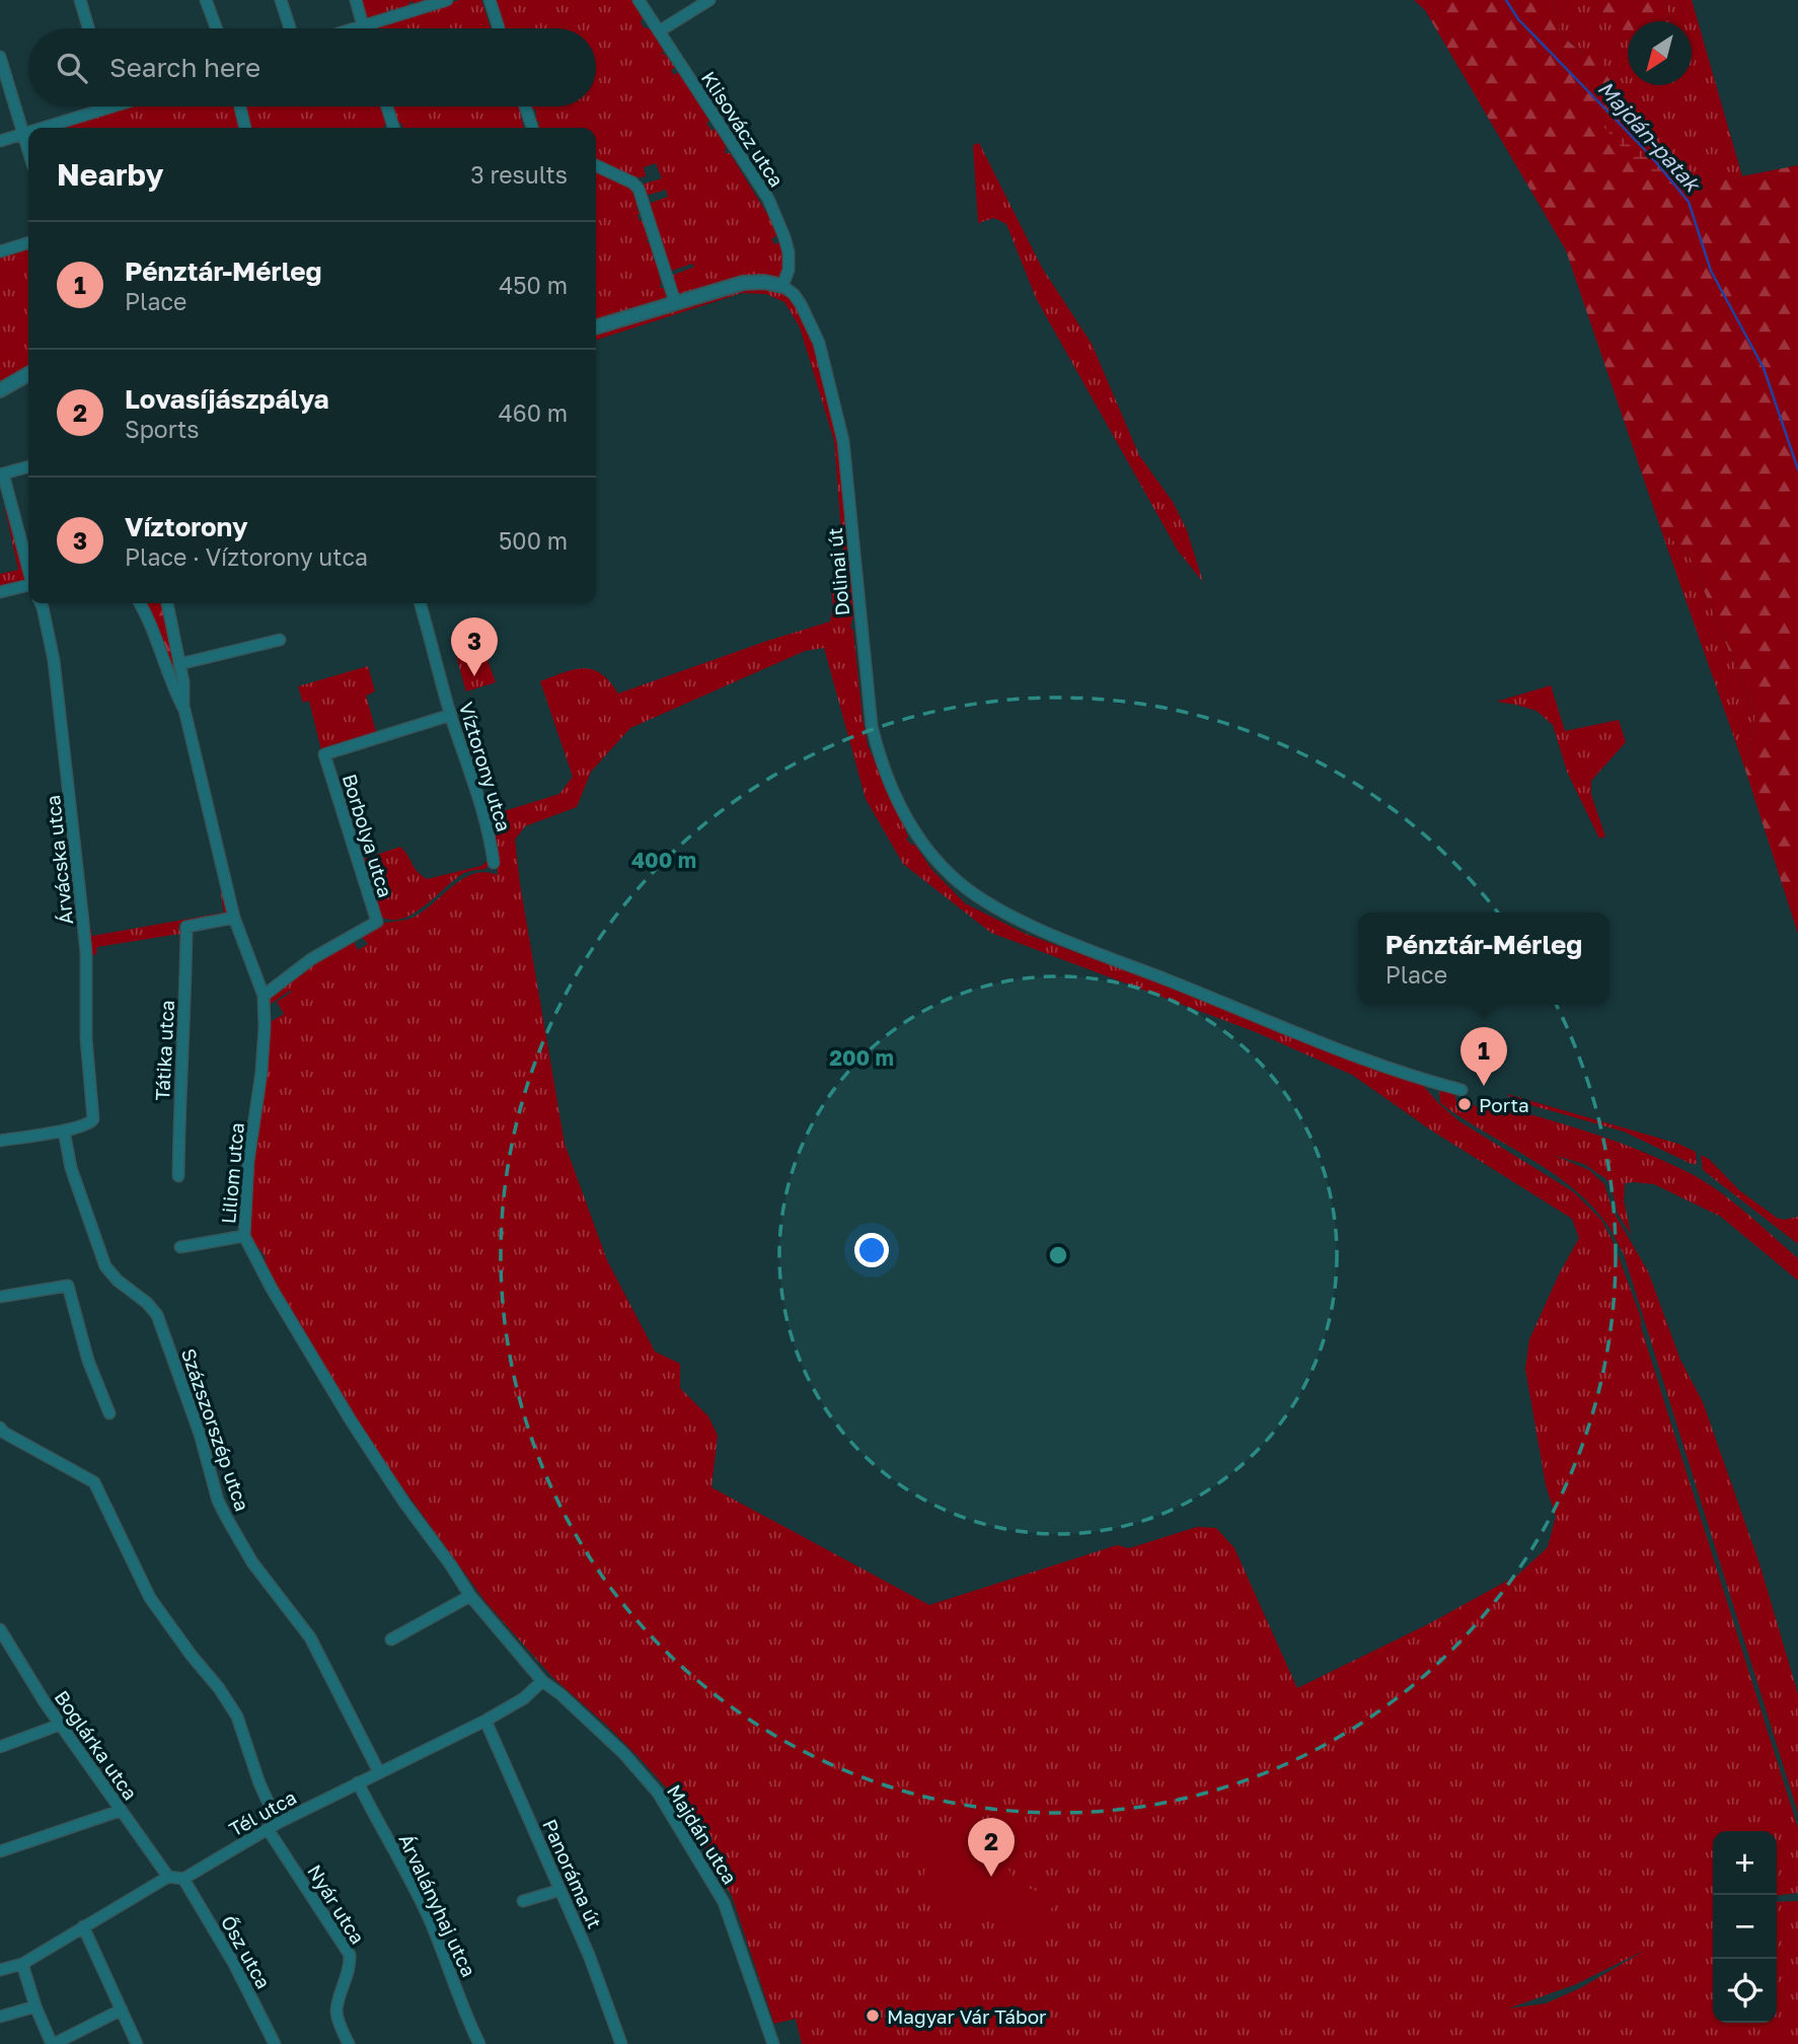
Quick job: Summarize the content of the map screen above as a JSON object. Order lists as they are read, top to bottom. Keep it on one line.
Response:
{"streets":{"street":["Klisovácz utca","Dolinai út","Víztorony utca","Borbolya utca","Árvácska utca","Tátika utca","Liliom utca","Százszorszép utca","Boglárka utca","Tél utca","Majdán utca","Panoráma út","Nyár utca","Árvalányhaj utca","Ősz utca"]},"crossings":[["Klisovácz utca","Dolinai út"],["Víztorony utca","Borbolya utca"],["Borbolya utca","Liliom utca"],["Árvácska utca","Százszorszép utca"],["Tátika utca","Liliom utca"],["Liliom utca","Tél utca"],["Liliom utca","Majdán utca"],["Százszorszép utca","Tél utca"],["Tél utca","Majdán utca"],["Tél utca","Panoráma út"],["Tél utca","Nyár utca"],["Tél utca","Árvalányhaj utca"],["Tél utca","Ősz utca"]],"water":["Majdán-patak"],"places":["Porta","Magyar Vár Tábor"],"north":"bottom left","page":{"search":"Search here","heading":["Nearby","3 results"],"list":[{"mark":"1","name":"Pénztár-Mérleg","note":"Place","value":"450 m"},{"mark":"2","name":"Lovasíjászpálya","note":"Sports","value":"460 m"},{"mark":"3","name":"Víztorony","note":"Place · Víztorony utca","value":"500 m"}],"pins":["3","1","2"],"popup":["Pénztár-Mérleg","Place"],"map_buttons":["+","−"]},"rings":["400 m","200 m"]}
